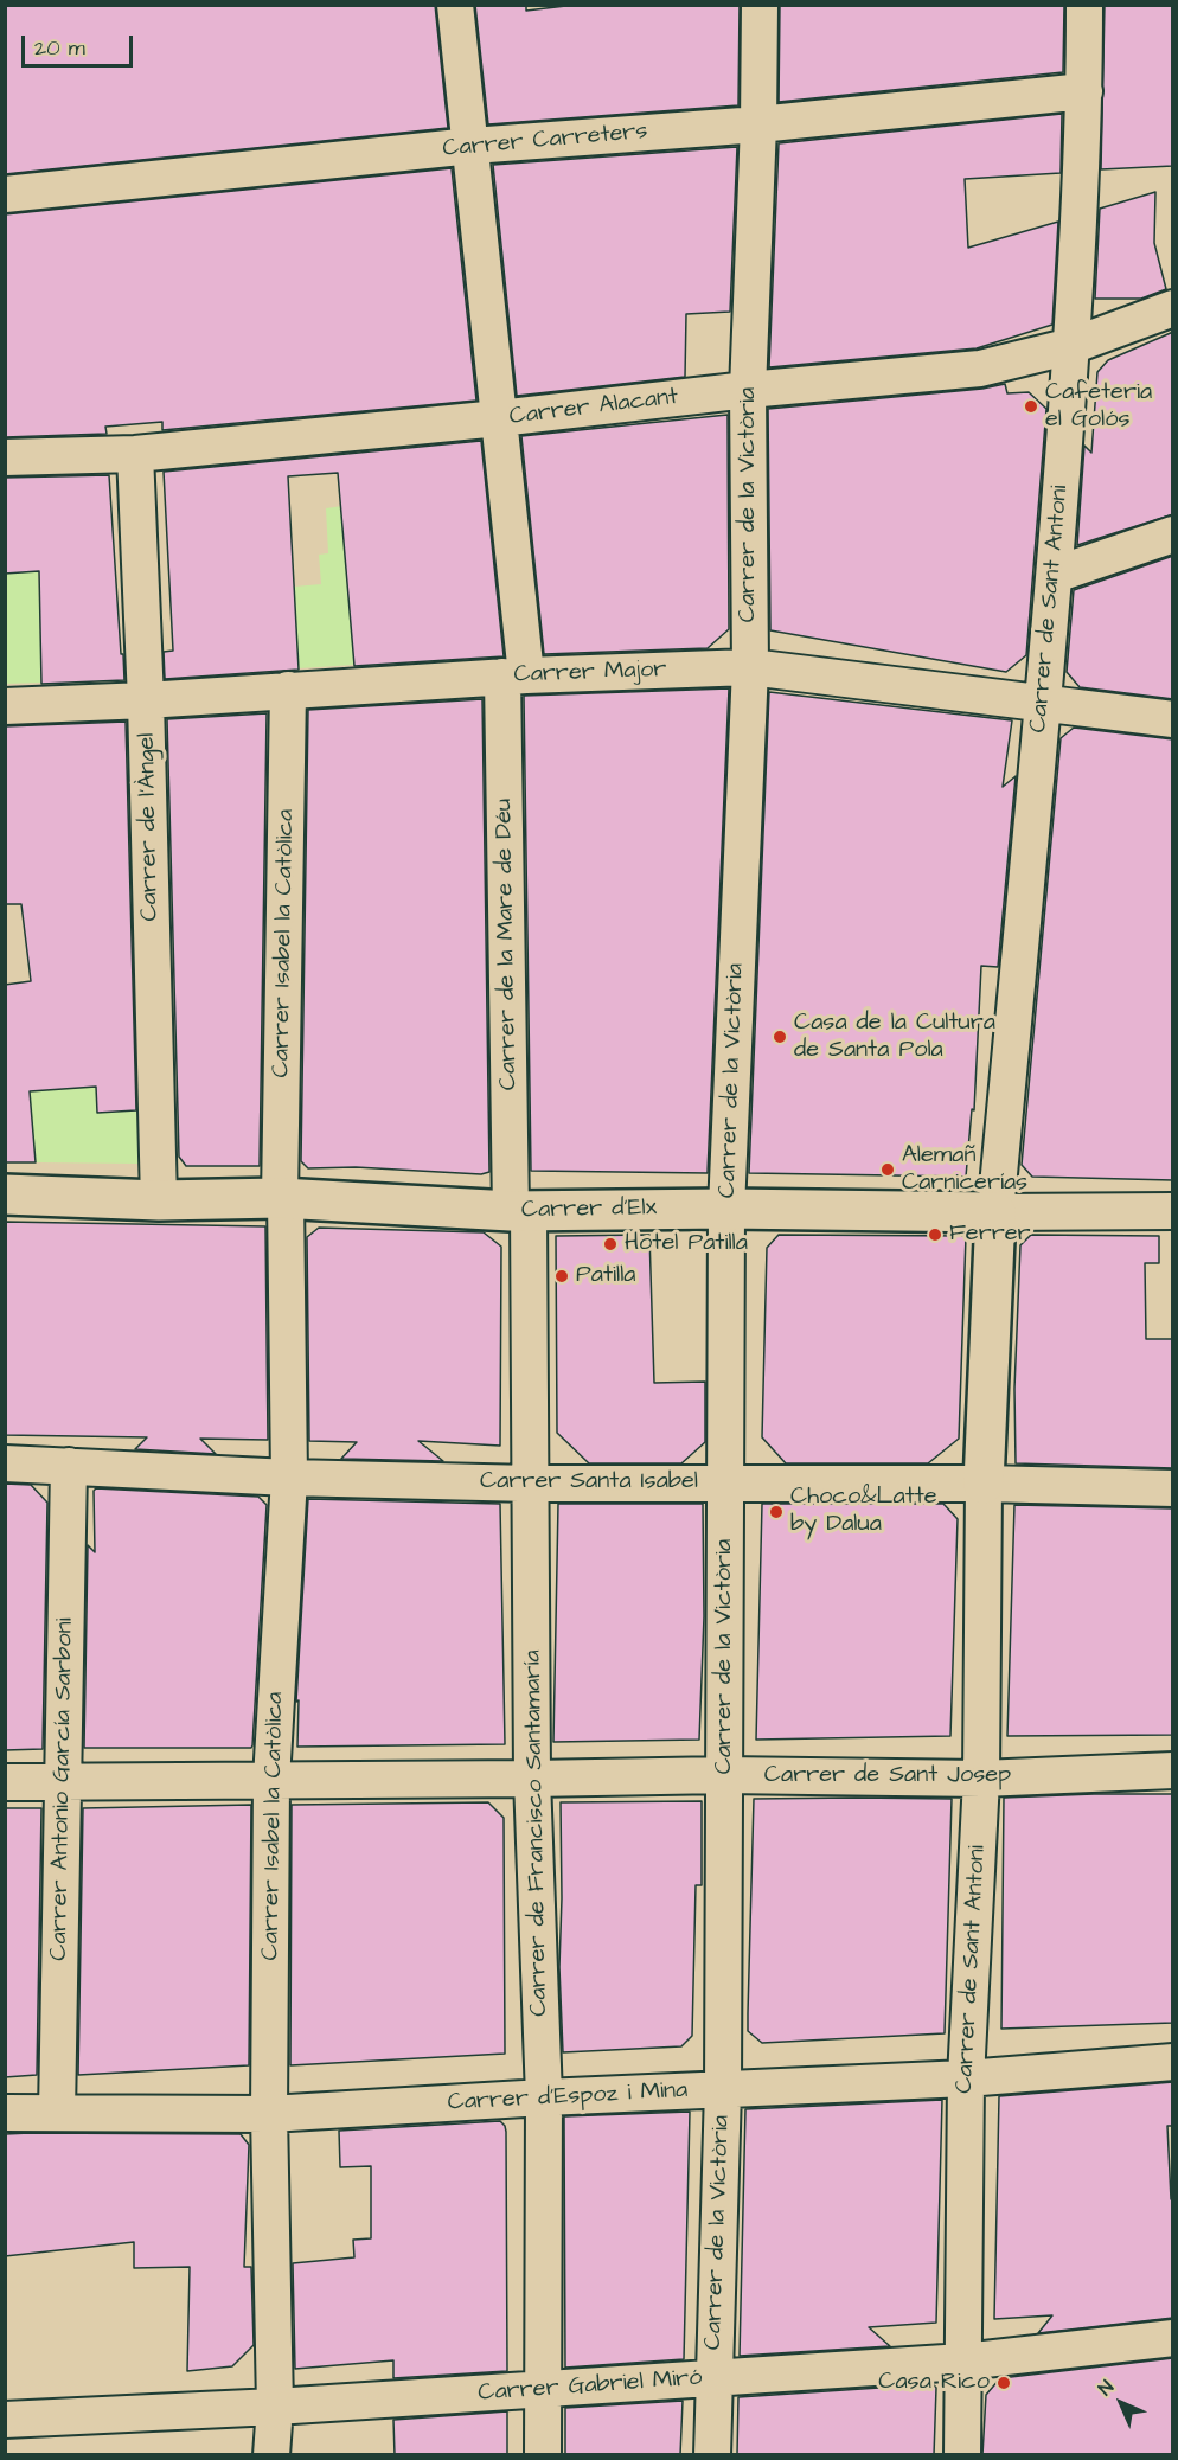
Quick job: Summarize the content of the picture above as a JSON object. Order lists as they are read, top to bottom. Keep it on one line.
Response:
{"streets":{"street":["Carrer Carreters","Carrer Alacant","Carrer de la Victòria","Carrer de Sant Antoni","Carrer Major","Carrer de l'Àngel","Carrer Isabel la Catòlica","Carrer de la Mare de Déu","Carrer d'Elx","Carrer Santa Isabel","Carrer de Sant Josep","Carrer Antonio García Sarboni","Carrer de Francisco Santamaría","Carrer d'Espoz i Mina","Carrer Gabriel Miró"]},"crossings":[["Carrer Carreters","Carrer de la Victòria"],["Carrer Carreters","Carrer de Sant Antoni"],["Carrer Carreters","Carrer de la Mare de Déu"],["Carrer Alacant","Carrer de la Victòria"],["Carrer Alacant","Carrer de Sant Antoni"],["Carrer Alacant","Carrer de l'Àngel"],["Carrer Alacant","Carrer de la Mare de Déu"],["Carrer de la Victòria","Carrer Major"],["Carrer de la Victòria","Carrer d'Elx"],["Carrer de la Victòria","Carrer Santa Isabel"],["Carrer de la Victòria","Carrer de Sant Josep"],["Carrer de la Victòria","Carrer d'Espoz i Mina"],["Carrer de la Victòria","Carrer Gabriel Miró"],["Carrer de Sant Antoni","Carrer Major"],["Carrer de Sant Antoni","Carrer d'Elx"],["Carrer de Sant Antoni","Carrer Santa Isabel"],["Carrer de Sant Antoni","Carrer de Sant Josep"],["Carrer de Sant Antoni","Carrer d'Espoz i Mina"],["Carrer de Sant Antoni","Carrer Gabriel Miró"],["Carrer Major","Carrer de l'Àngel"],["Carrer Major","Carrer Isabel la Catòlica"],["Carrer Major","Carrer de la Mare de Déu"],["Carrer de l'Àngel","Carrer d'Elx"],["Carrer Isabel la Catòlica","Carrer d'Elx"],["Carrer Isabel la Catòlica","Carrer Santa Isabel"],["Carrer Isabel la Catòlica","Carrer de Sant Josep"],["Carrer Isabel la Catòlica","Carrer d'Espoz i Mina"],["Carrer Isabel la Catòlica","Carrer Gabriel Miró"],["Carrer de la Mare de Déu","Carrer d'Elx"],["Carrer de la Mare de Déu","Carrer de Francisco Santamaría"],["Carrer d'Elx","Carrer de Francisco Santamaría"],["Carrer Santa Isabel","Carrer Antonio García Sarboni"],["Carrer Santa Isabel","Carrer de Francisco Santamaría"],["Carrer de Sant Josep","Carrer Antonio García Sarboni"],["Carrer de Sant Josep","Carrer de Francisco Santamaría"],["Carrer Antonio García Sarboni","Carrer d'Espoz i Mina"],["Carrer de Francisco Santamaría","Carrer d'Espoz i Mina"],["Carrer de Francisco Santamaría","Carrer Gabriel Miró"]],"places":["Cafeteria el Golós","Casa de la Cultura de Santa Pola","Alemañ Carnicerías","Ferrer","Hotel Patilla","Patilla","Choco&Latte by Dalua","Casa Rico"],"scale_bar":"20 m","north":"top left"}
